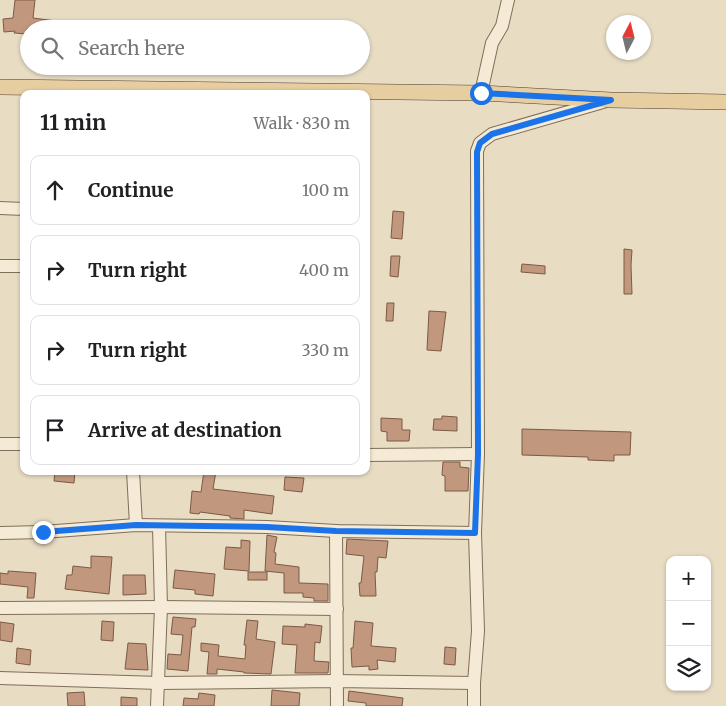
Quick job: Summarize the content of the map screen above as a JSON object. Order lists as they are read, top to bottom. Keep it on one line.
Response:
{"north":"top","page":{"search":"Search here","heading":["11 min","Walk · 830 m"],"list":[["Continue","100 m"],["Turn right","400 m"],["Turn right","330 m"],"Arrive at destination"],"map_buttons":["+","−"]}}
